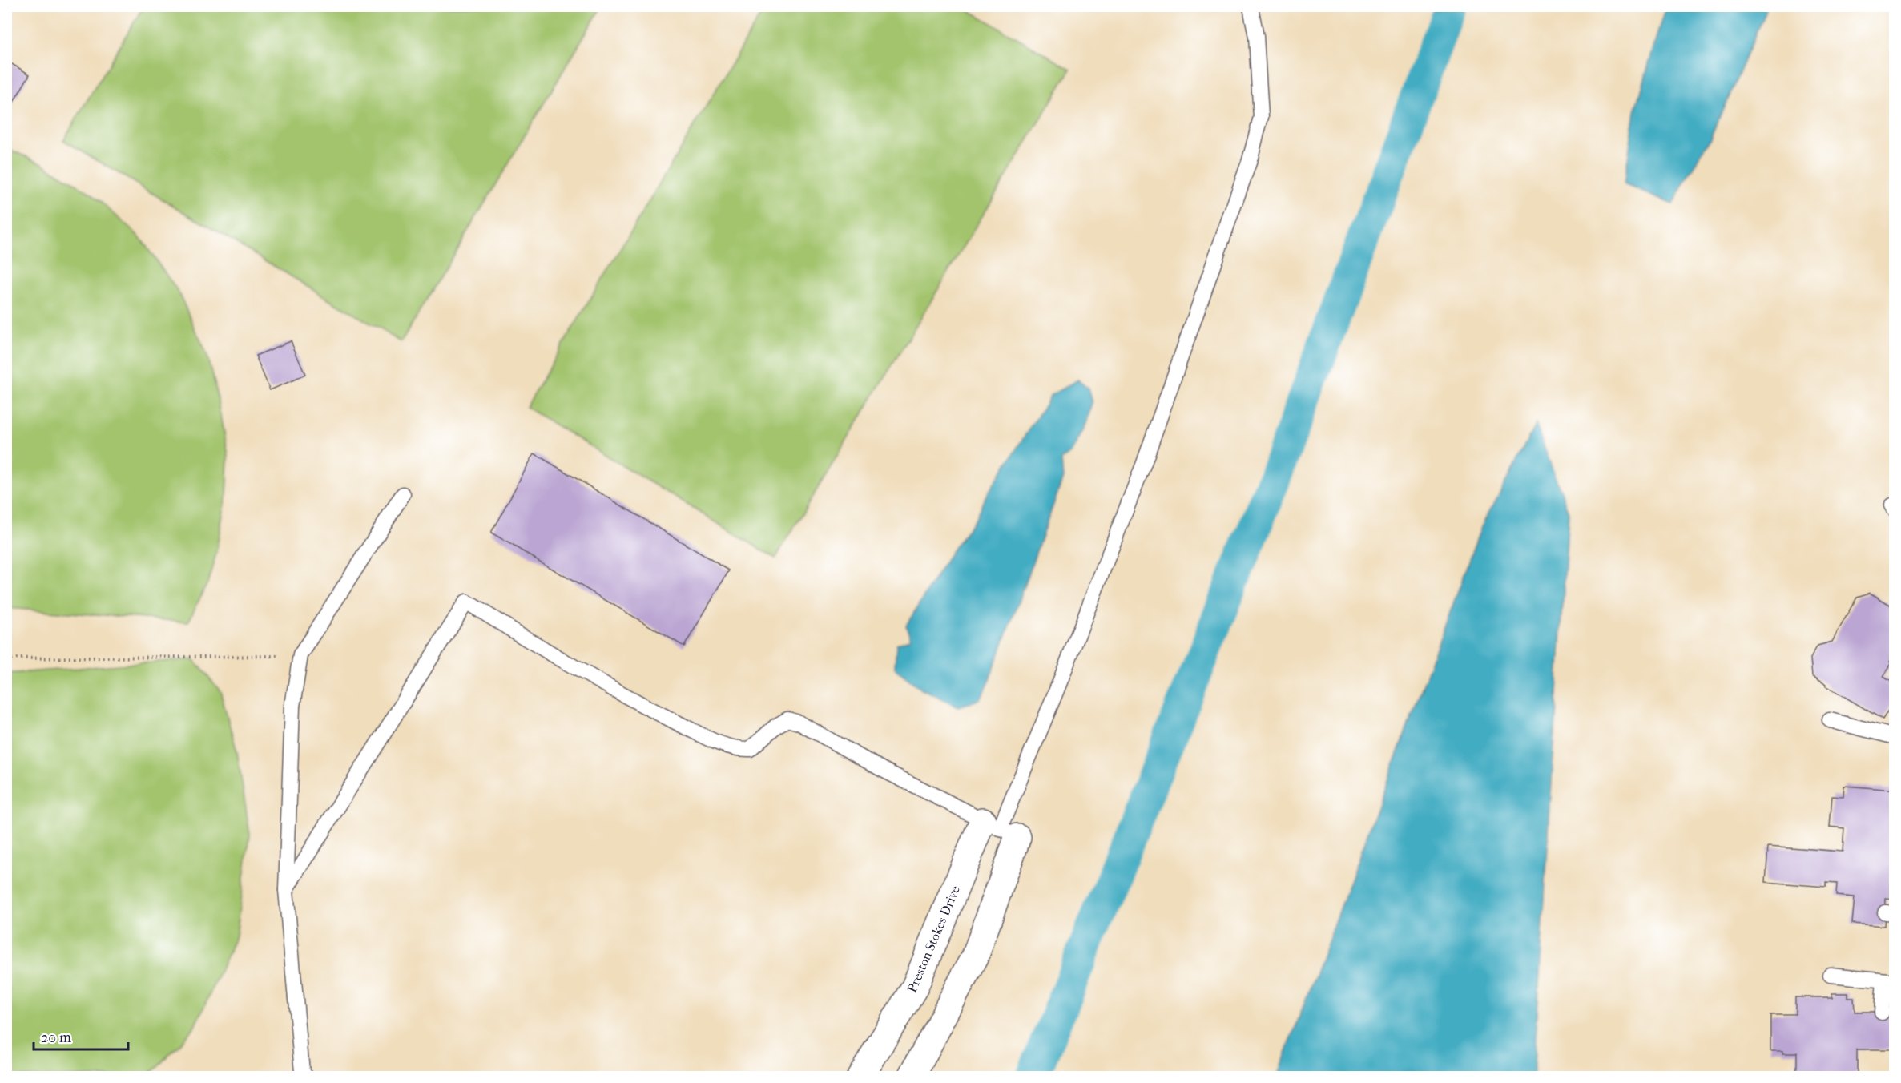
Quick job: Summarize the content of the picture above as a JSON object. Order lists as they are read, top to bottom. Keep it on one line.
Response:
{"streets":{"street":["Preston Stokes Drive"]},"scale_bar":"20 m"}
